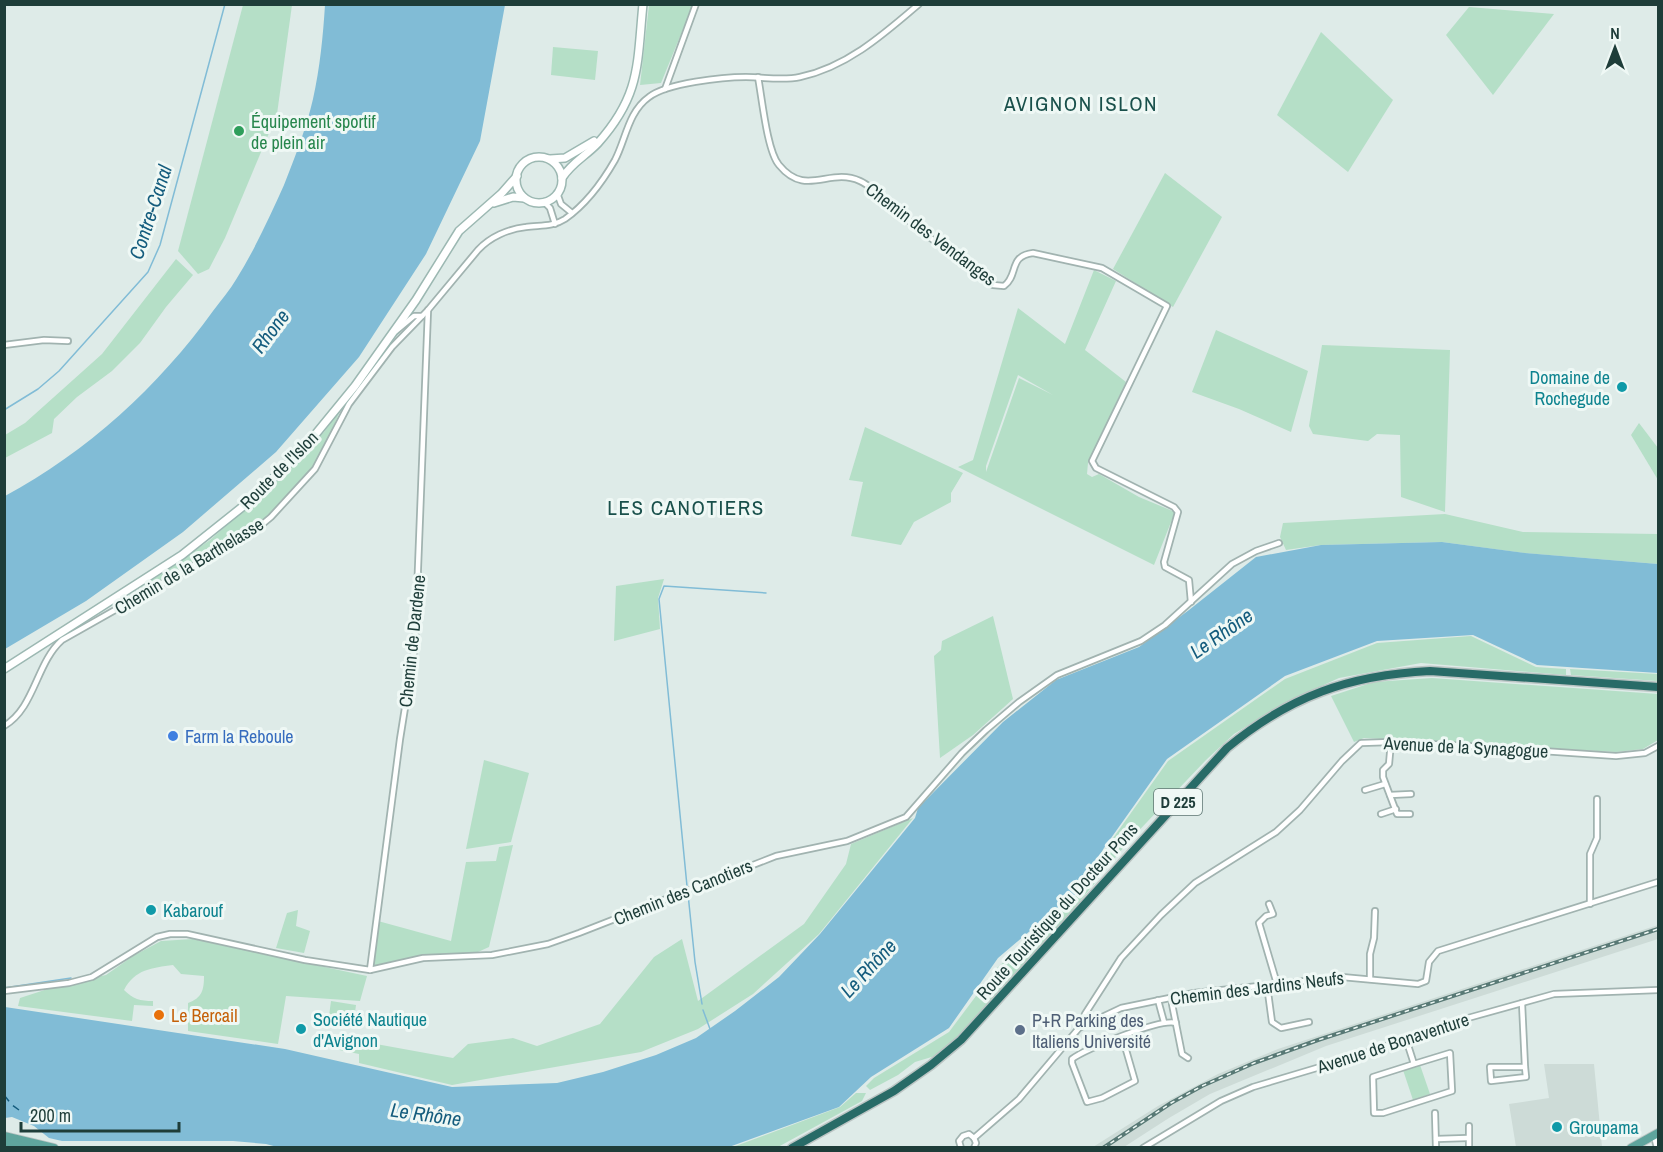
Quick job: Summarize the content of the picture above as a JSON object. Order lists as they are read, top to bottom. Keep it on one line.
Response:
{"streets":{"highway":["D 225","Route Touristique du Docteur Pons"],"street":["Chemin des Vendanges","Route de l'Islon","Chemin de la Barthelasse","Chemin de Dardene","Avenue de la Synagogue","Chemin des Canotiers","Chemin des Jardins Neufs","Avenue de Bonaventure"]},"crossings":[["Chemin des Vendanges","Chemin des Canotiers"],["Chemin de la Barthelasse","Chemin de Dardene"],["Chemin de Dardene","Chemin des Canotiers"],["Avenue de la Synagogue","Chemin des Jardins Neufs"]],"districts":["AVIGNON ISLON","LES CANOTIERS"],"water":["Contre-Canal","Rhone","Le Rhône"],"places":["Équipement sportif de plein air","Domaine de Rochegude","Farm la Reboule","Kabarouf","Le Bercail","Société Nautique d'Avignon","P+R Parking des Italiens Université","Groupama"],"scale_bar":"200 m","north":"top"}
